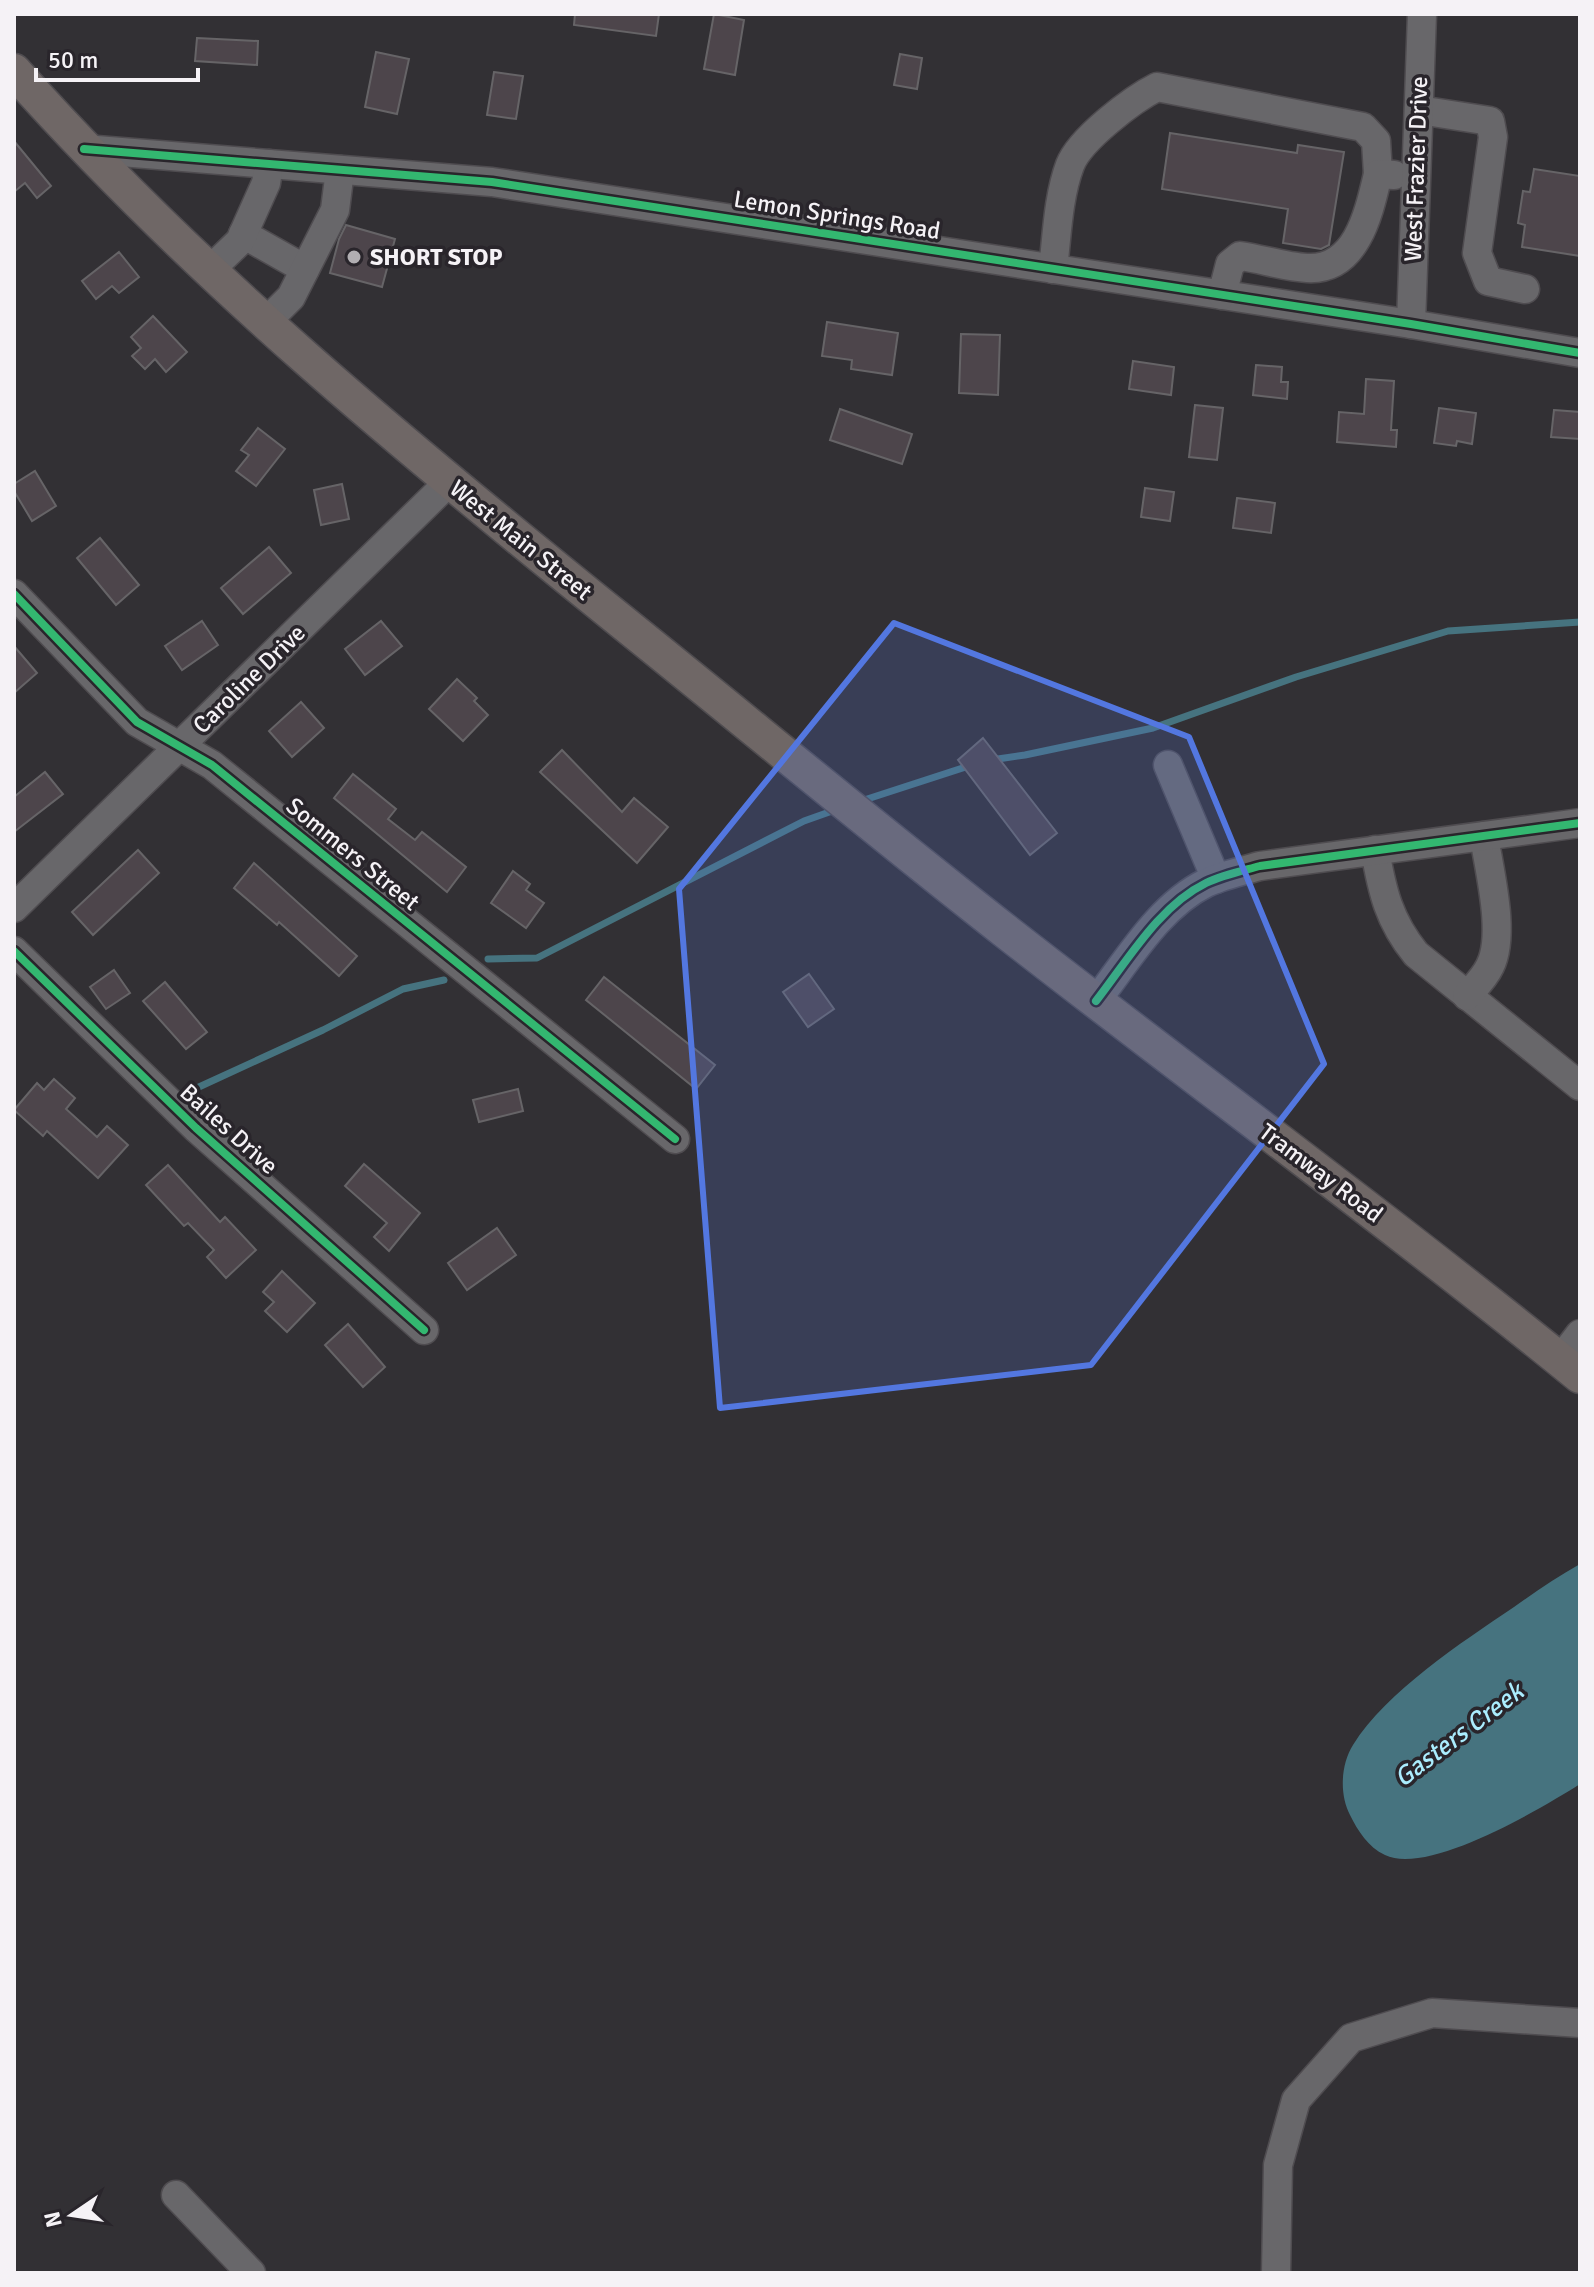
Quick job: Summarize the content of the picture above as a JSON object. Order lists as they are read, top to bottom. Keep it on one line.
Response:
{"streets":{"main road":["West Main Street","Tramway Road"],"street":["West Frazier Drive","Lemon Springs Road","Caroline Drive","Sommers Street","Bailes Drive"]},"crossings":[["West Frazier Drive","Lemon Springs Road"],["Lemon Springs Road","West Main Street"],["West Main Street","Caroline Drive"],["West Main Street","Tramway Road"],["Caroline Drive","Sommers Street"]],"water":["Gasters Creek"],"places":["SHORT STOP"],"scale_bar":"50 m","north":"left"}
